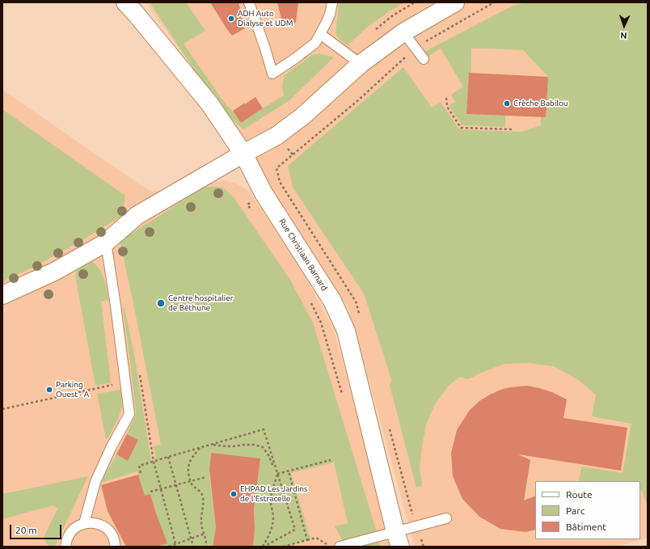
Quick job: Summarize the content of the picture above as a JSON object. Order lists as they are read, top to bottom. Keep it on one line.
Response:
{"streets":{"street":["Rue Christiaan Barnard"]},"places":["ADH Auto Dialyse et UDM","Crèche Babilou","Centre hospitalier de Béthune","Parking Ouest - A","EHPAD Les Jardins de l'Estracelle"],"legend":["Route","Parc","Bâtiment"],"scale_bar":"20 m","north":"bottom"}
